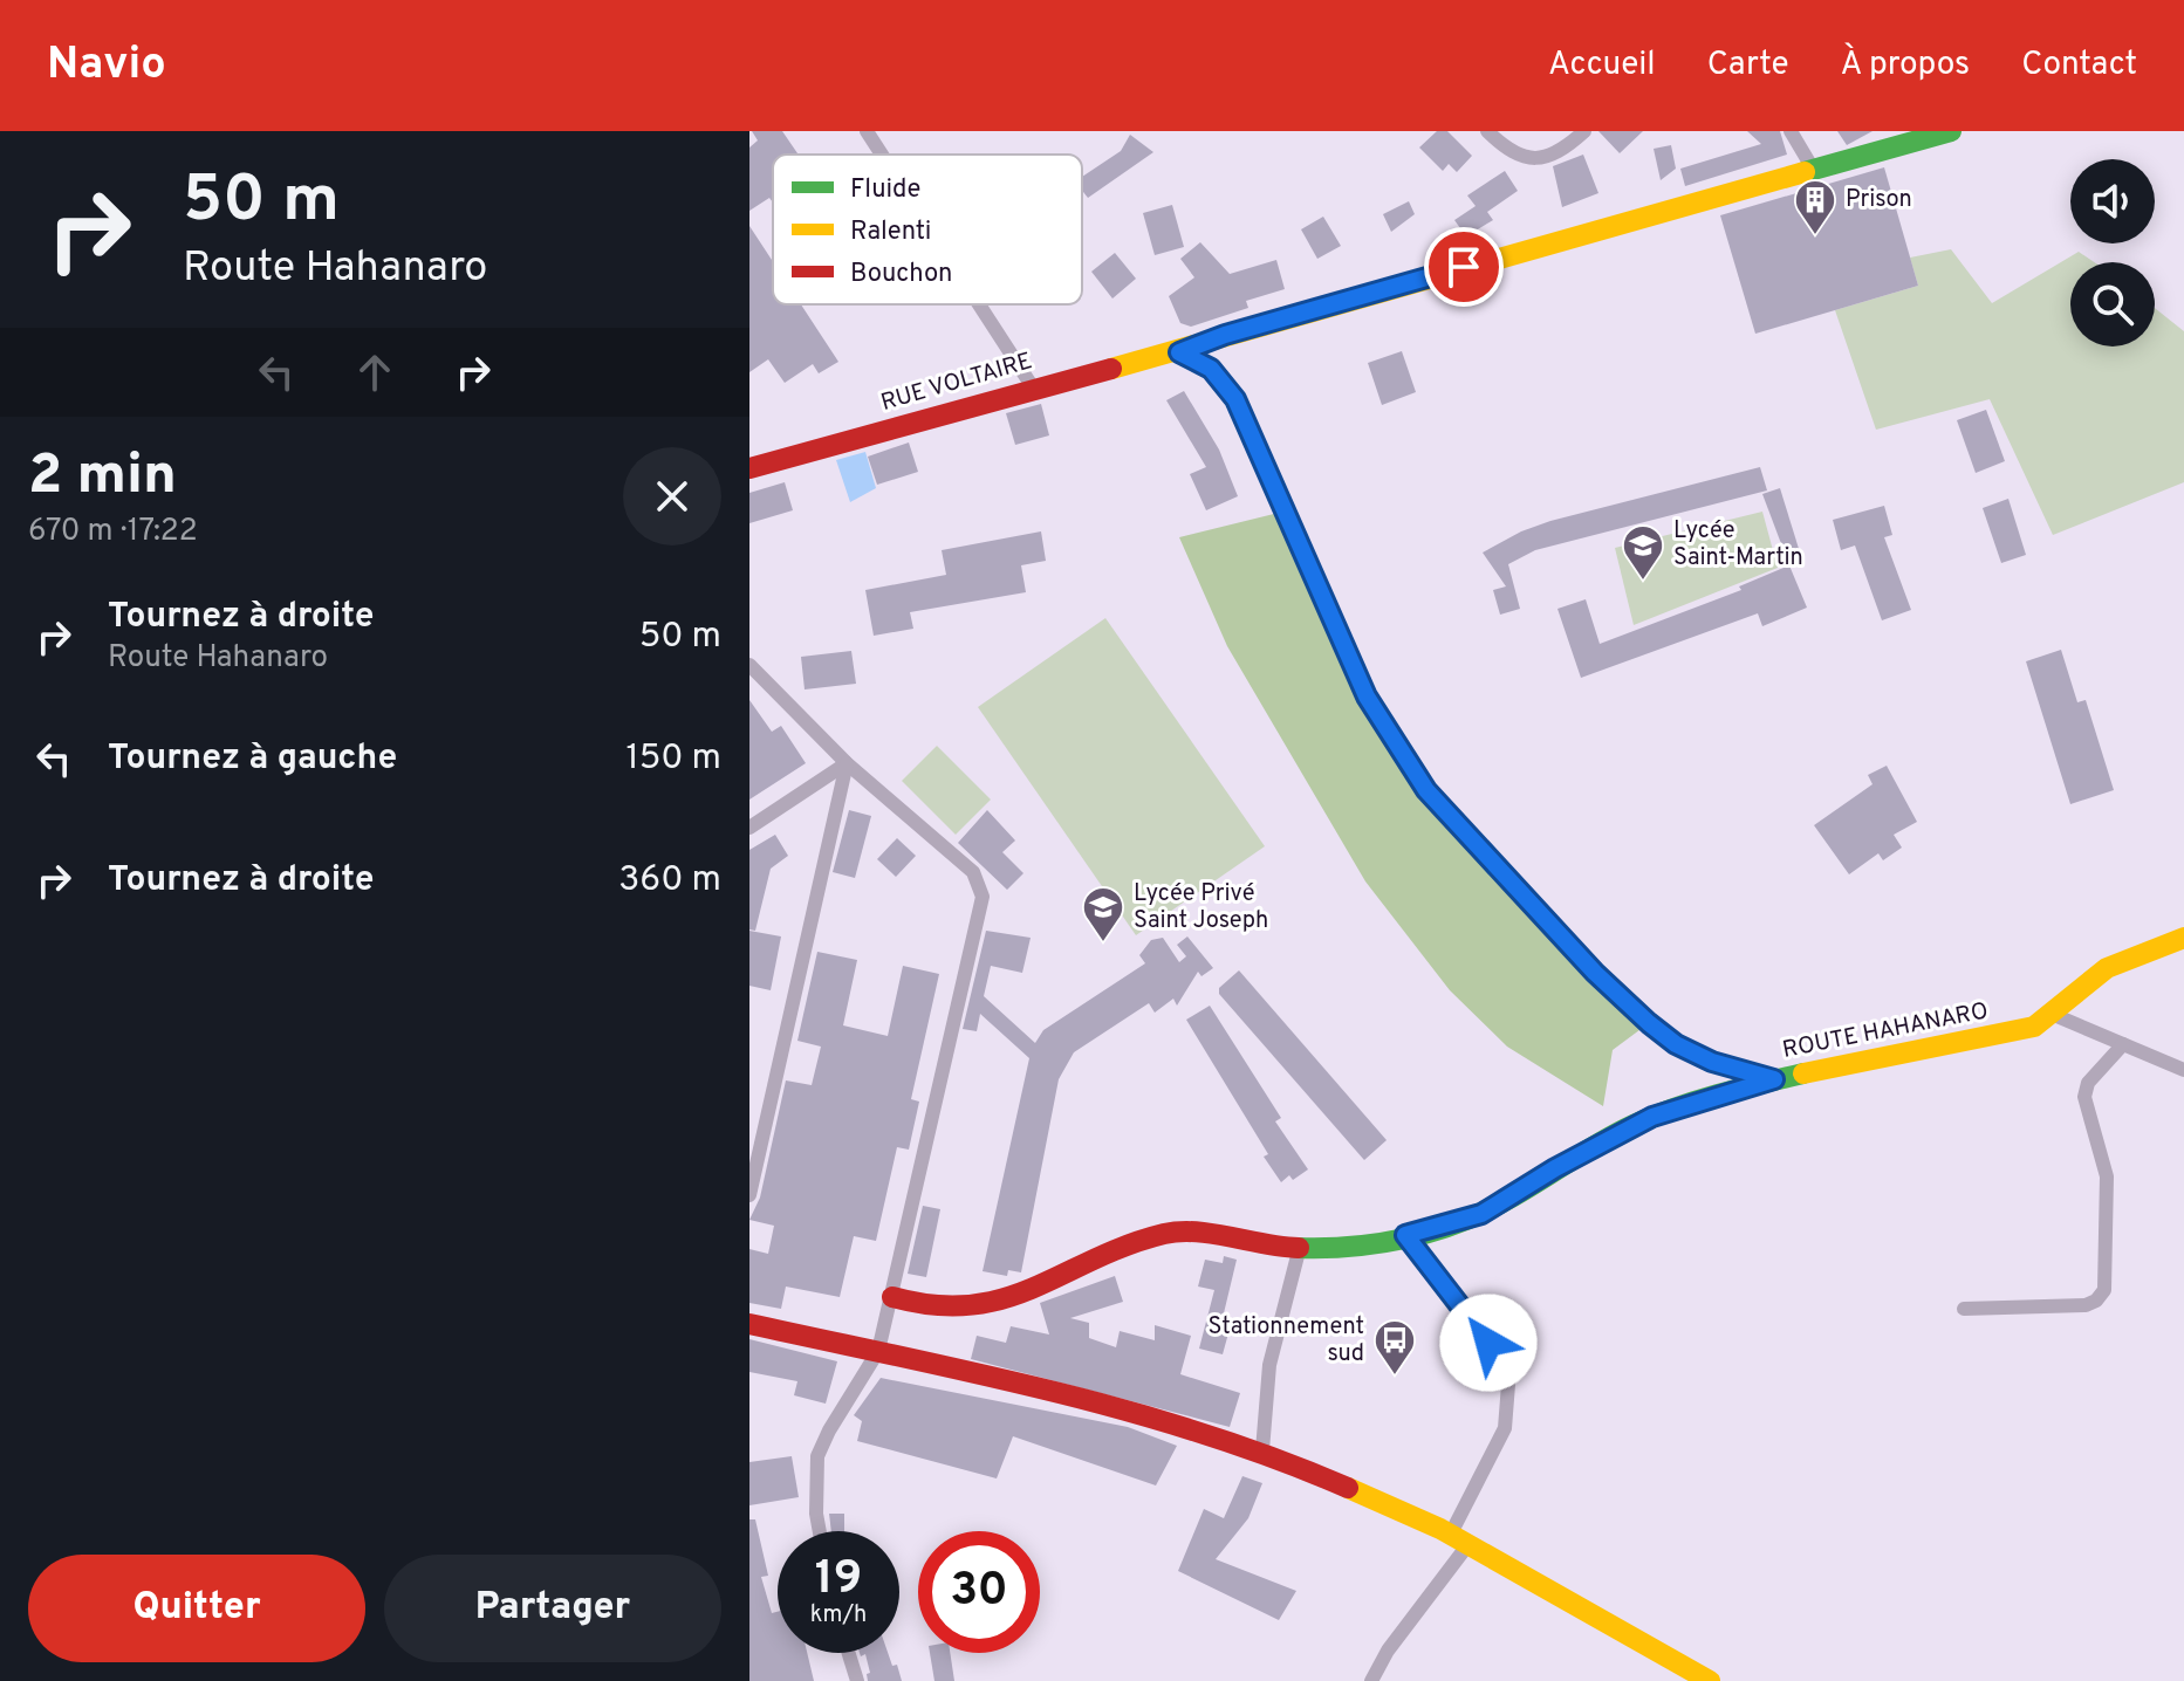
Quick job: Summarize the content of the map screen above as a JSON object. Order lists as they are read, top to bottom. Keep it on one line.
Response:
{"streets":{"street":["RUE VOLTAIRE","ROUTE HAHANARO"]},"places":{"building":["Prison"],"school or university":["Lycée Saint-Martin","Lycée Privé Saint Joseph"],"bus stop":["Stationnement sud"]},"legend":["Fluide","Ralenti","Bouchon"],"page":{"header":"Navio","nav":["Accueil","Carte","À propos","Contact"],"turn":["50 m","Route Hahanaro"],"heading":["2 min","670 m · 17:22"],"list":[{"name":"Tournez à droite","note":"Route Hahanaro","value":"50 m"},{"name":"Tournez à gauche","value":"150 m"},{"name":"Tournez à droite","value":"360 m"}],"speed":"19 km/h","limit":"30","buttons":["Quitter","Partager"]}}
